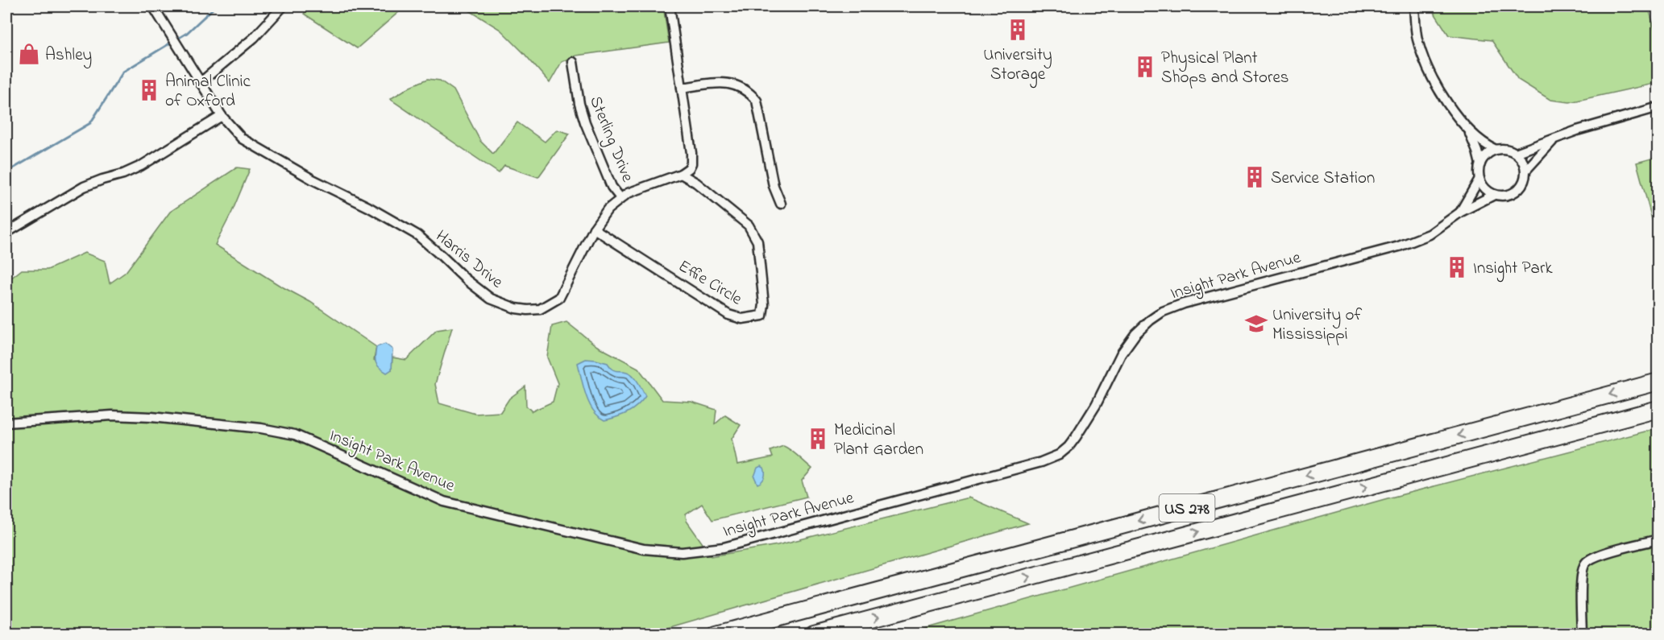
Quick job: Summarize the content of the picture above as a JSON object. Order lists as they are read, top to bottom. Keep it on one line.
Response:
{"streets":{"highway":["US 278"],"street":["Sterling Drive","Harris Drive","Insight Park Avenue","Effie Circle"]},"crossings":[["Sterling Drive","Harris Drive"],["Harris Drive","Effie Circle"]],"places":{"building":["University Storage","Physical Plant Shops and Stores","Animal Clinic of Oxford","Service Station","Insight Park","Medicinal Plant Garden"],"shop":["Ashley"],"school or university":["University of Mississippi"]}}
